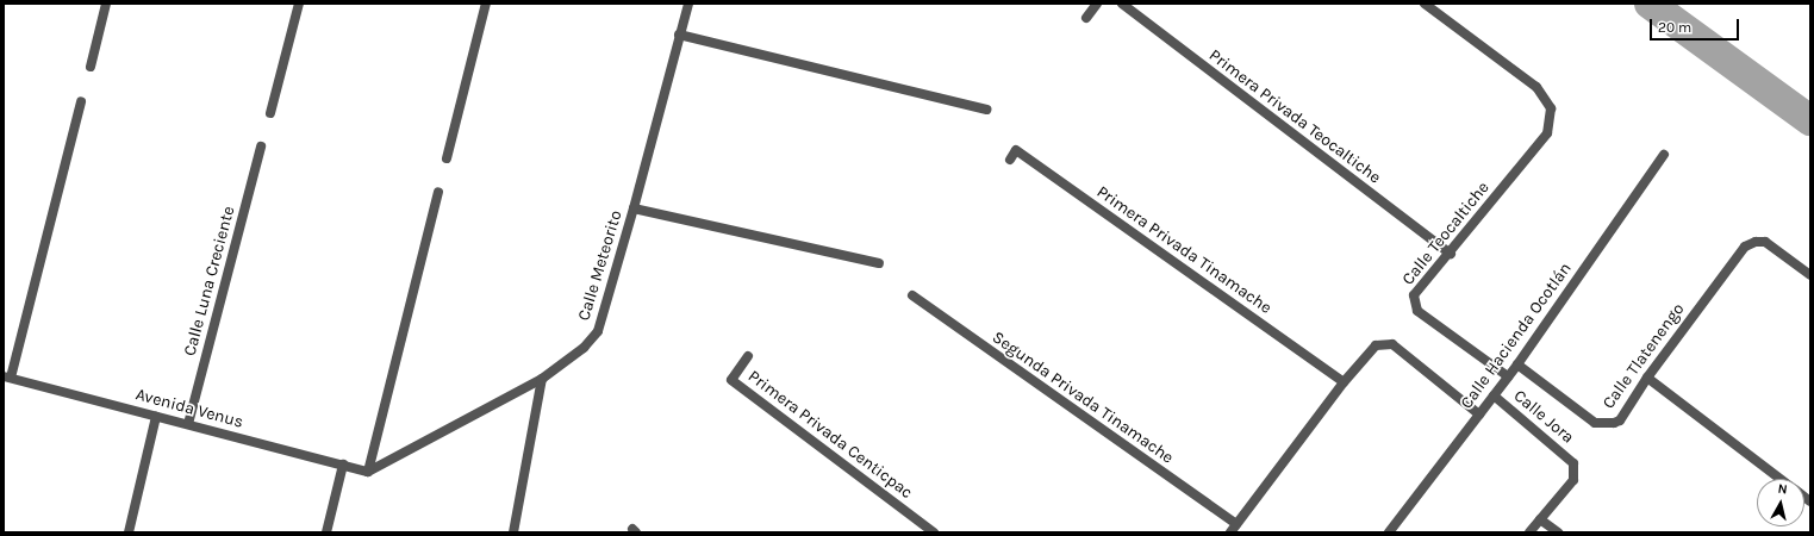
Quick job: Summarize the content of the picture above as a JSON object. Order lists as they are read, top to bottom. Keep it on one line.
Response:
{"streets":{"street":["Primera Privada Teocaltiche","Calle Teocaltiche","Primera Privada Tinamache","Calle Meteorito","Calle Luna Creciente","Calle Hacienda Ocotlán","Calle Tlatenengo","Segunda Privada Tinamache","Avenida Venus","Calle Jora","Primera Privada Centicpac"]},"crossings":[["Primera Privada Teocaltiche","Calle Teocaltiche"],["Calle Teocaltiche","Calle Hacienda Ocotlán"],["Calle Meteorito","Avenida Venus"],["Calle Luna Creciente","Avenida Venus"],["Calle Hacienda Ocotlán","Calle Tlatenengo"],["Calle Hacienda Ocotlán","Calle Jora"]],"scale_bar":"20 m","north":"top"}
